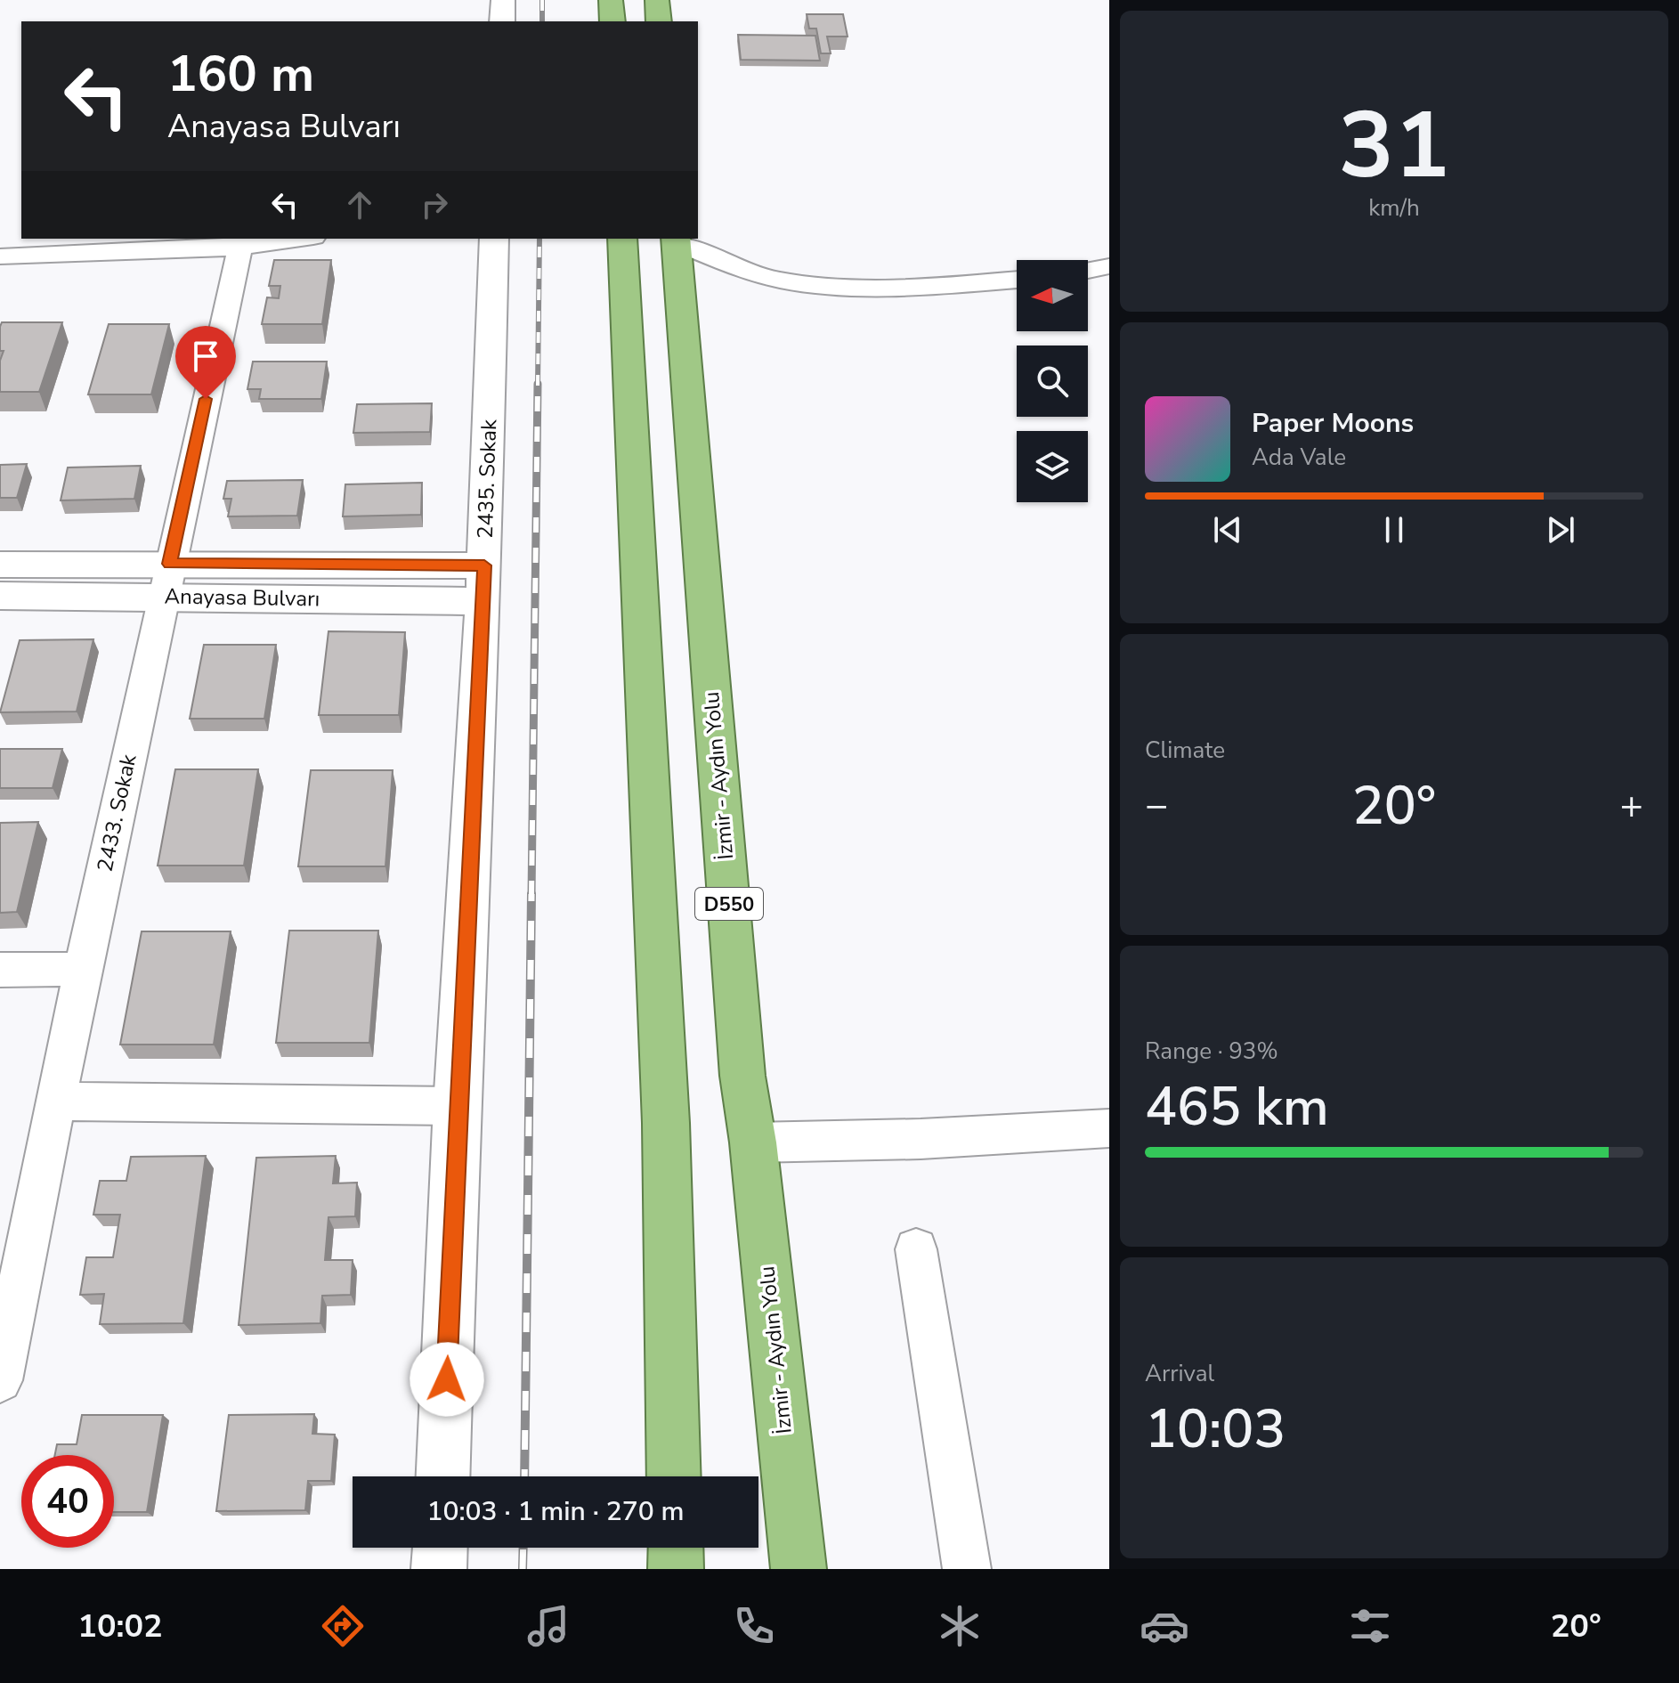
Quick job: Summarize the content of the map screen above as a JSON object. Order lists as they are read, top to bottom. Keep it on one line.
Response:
{"streets":{"highway":["İzmir - Aydın Yolu","D550"],"street":["2435. Sokak","Anayasa Bulvarı","2433. Sokak"]},"crossings":[["2435. Sokak","Anayasa Bulvarı"],["Anayasa Bulvarı","2433. Sokak"]],"north":"left","page":{"tile":[["31","km/h"],"Climate",["Range · 93%","465 km"],["Arrival","10:03"]],"turn":["160 m","Anayasa Bulvarı"],"song":["Paper Moons","Ada Vale"],"heat":["−","20°","+"],"limit":"40","trip":"10:03 · 1 min · 270 m","tabs":["10:02","20°"]}}
